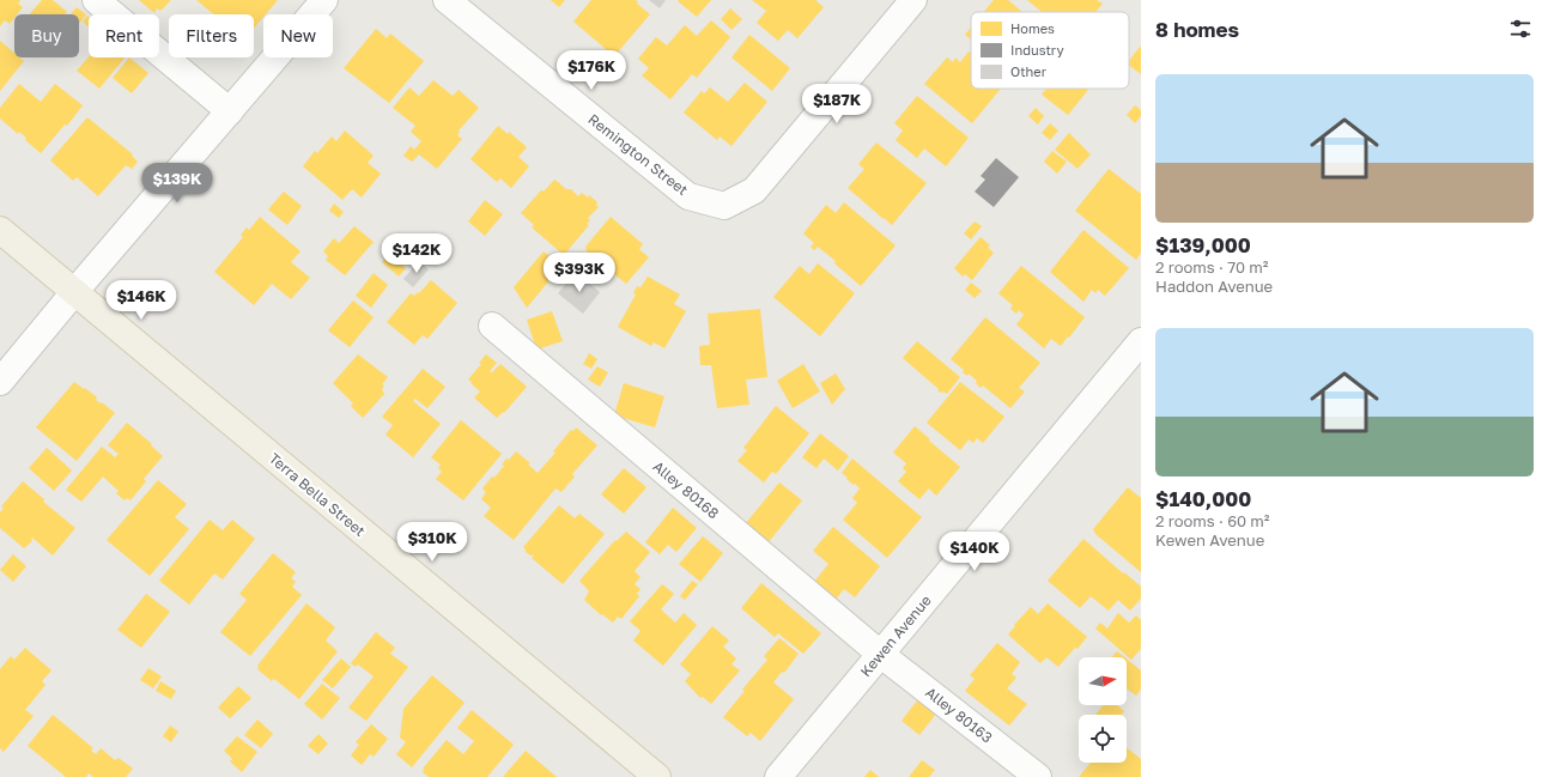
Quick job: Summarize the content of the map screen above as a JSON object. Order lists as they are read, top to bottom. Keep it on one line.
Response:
{"streets":{"main road":["Terra Bella Street"],"street":["Remington Street","Alley 80168","Kewen Avenue","Alley 80163"]},"crossings":[["Alley 80168","Kewen Avenue"],["Alley 80168","Alley 80163"],["Kewen Avenue","Alley 80163"]],"legend":["Homes","Industry","Other"],"north":"right","page":{"heading":"8 homes","chip":["Buy","Rent","Filters","New"],"price":["$176K","$187K","$139K","$142K","$393K","$146K","$310K","$140K"],"list":[{"name":"$139,000","note":"2 rooms · 70 m² · Haddon Avenue"},{"name":"$140,000","note":"2 rooms · 60 m² · Kewen Avenue"}]}}
